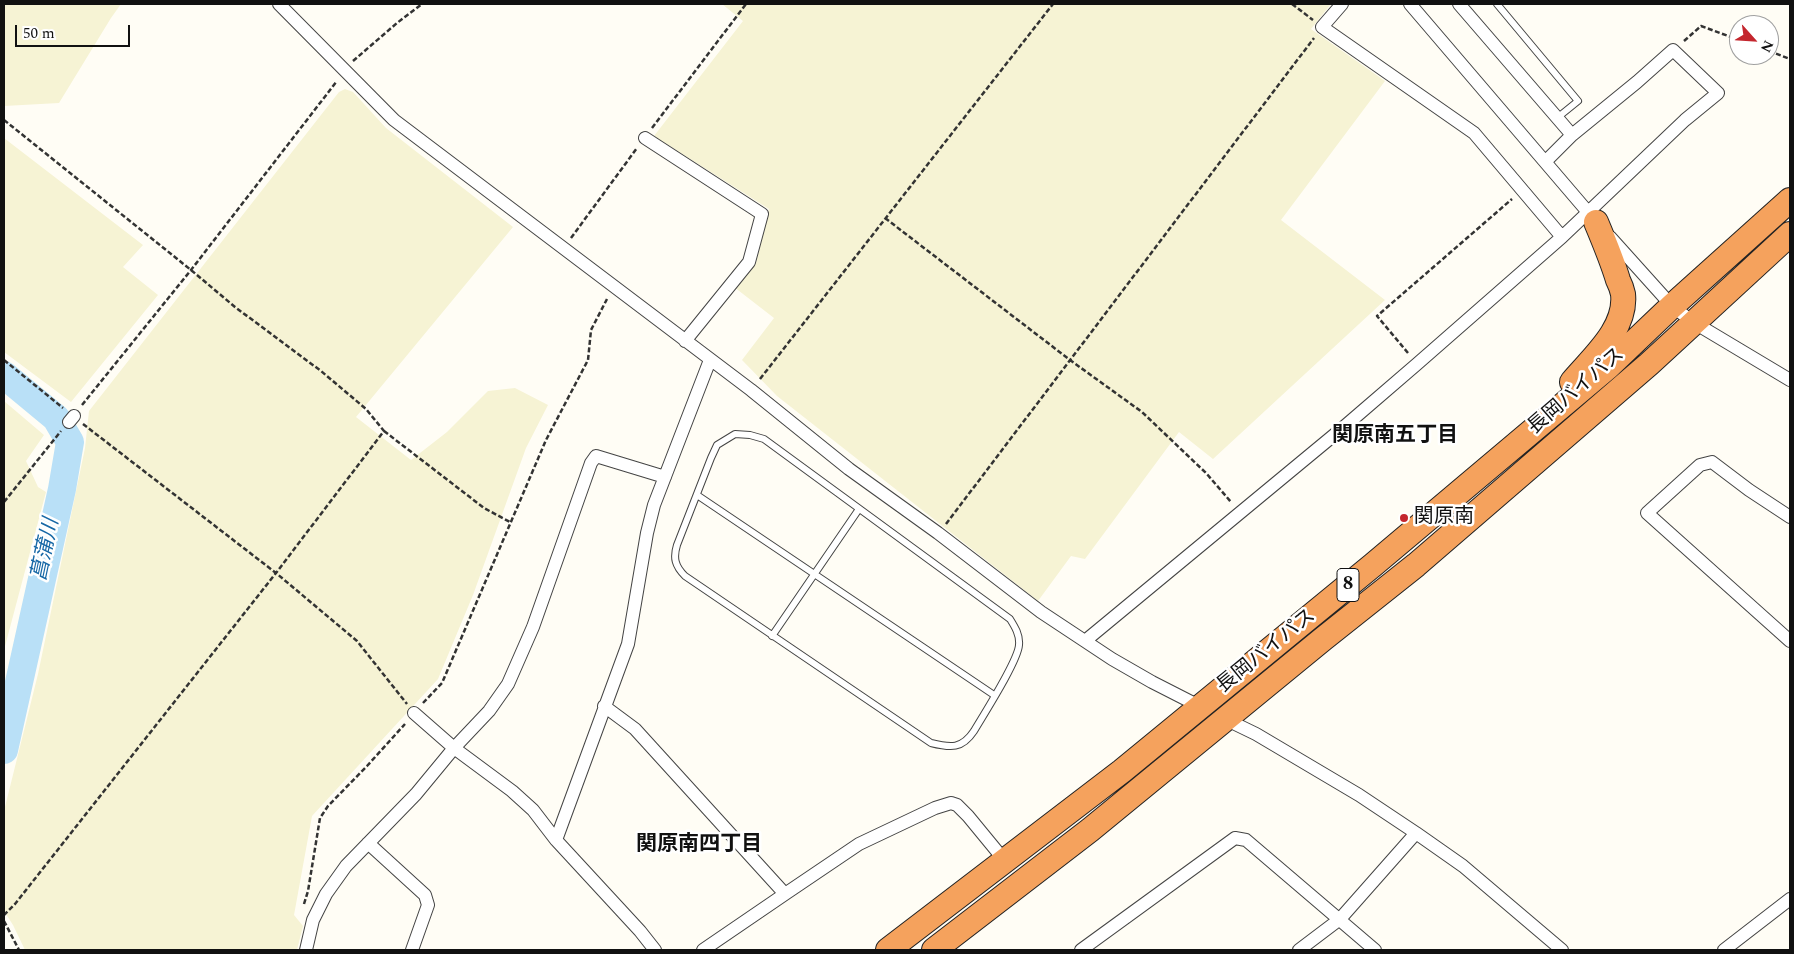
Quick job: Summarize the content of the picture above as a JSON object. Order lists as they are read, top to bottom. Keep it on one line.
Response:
{"streets":{"highway":["長岡バイパス","8"]},"districts":["関原南五丁目","関原南四丁目"],"water":["菖蒲川"],"places":["関原南"],"scale_bar":"50 m","north":"bottom right"}
